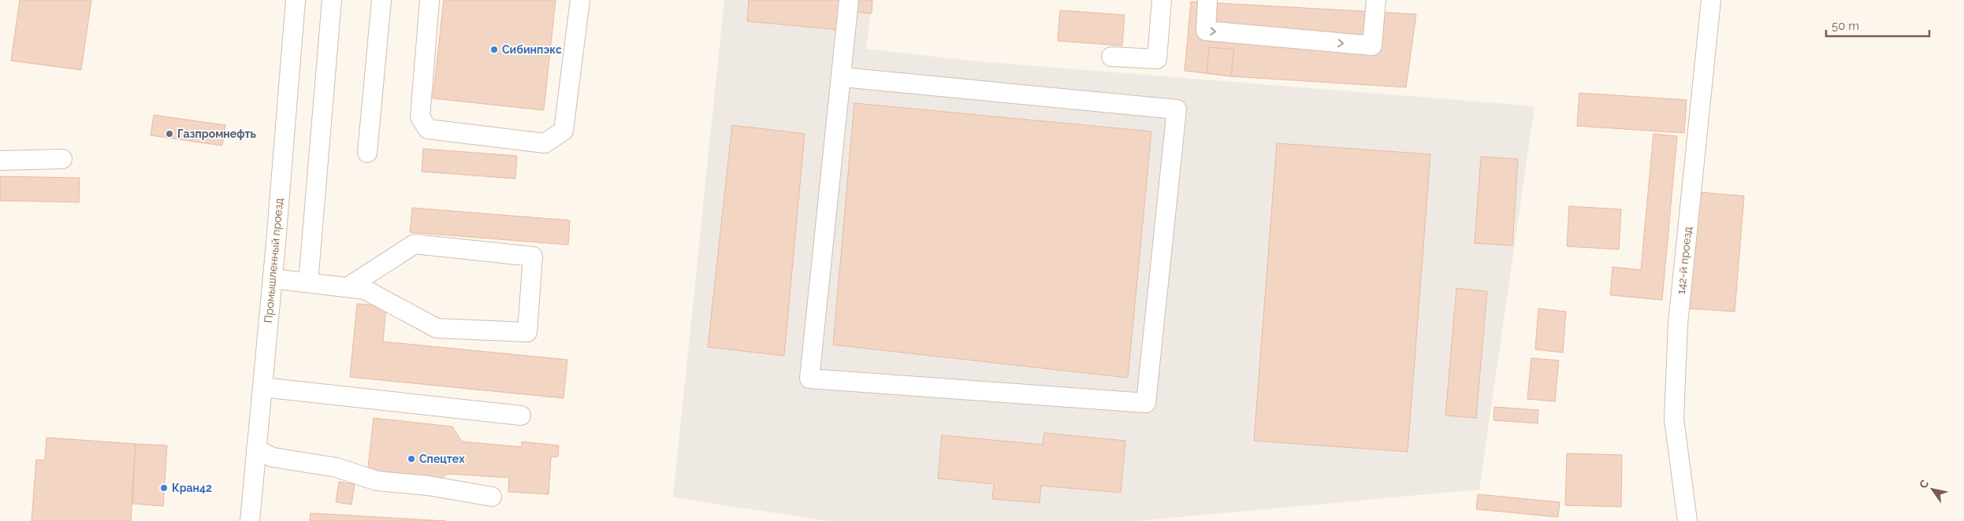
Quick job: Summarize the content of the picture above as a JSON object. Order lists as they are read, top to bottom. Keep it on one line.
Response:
{"streets":{"lane":["Промышленный проезд","142-й проезд"]},"places":["Сибинпэкс","Газпромнефть","Спецтех","Кран42"],"scale_bar":"50 m","north":"top left"}
